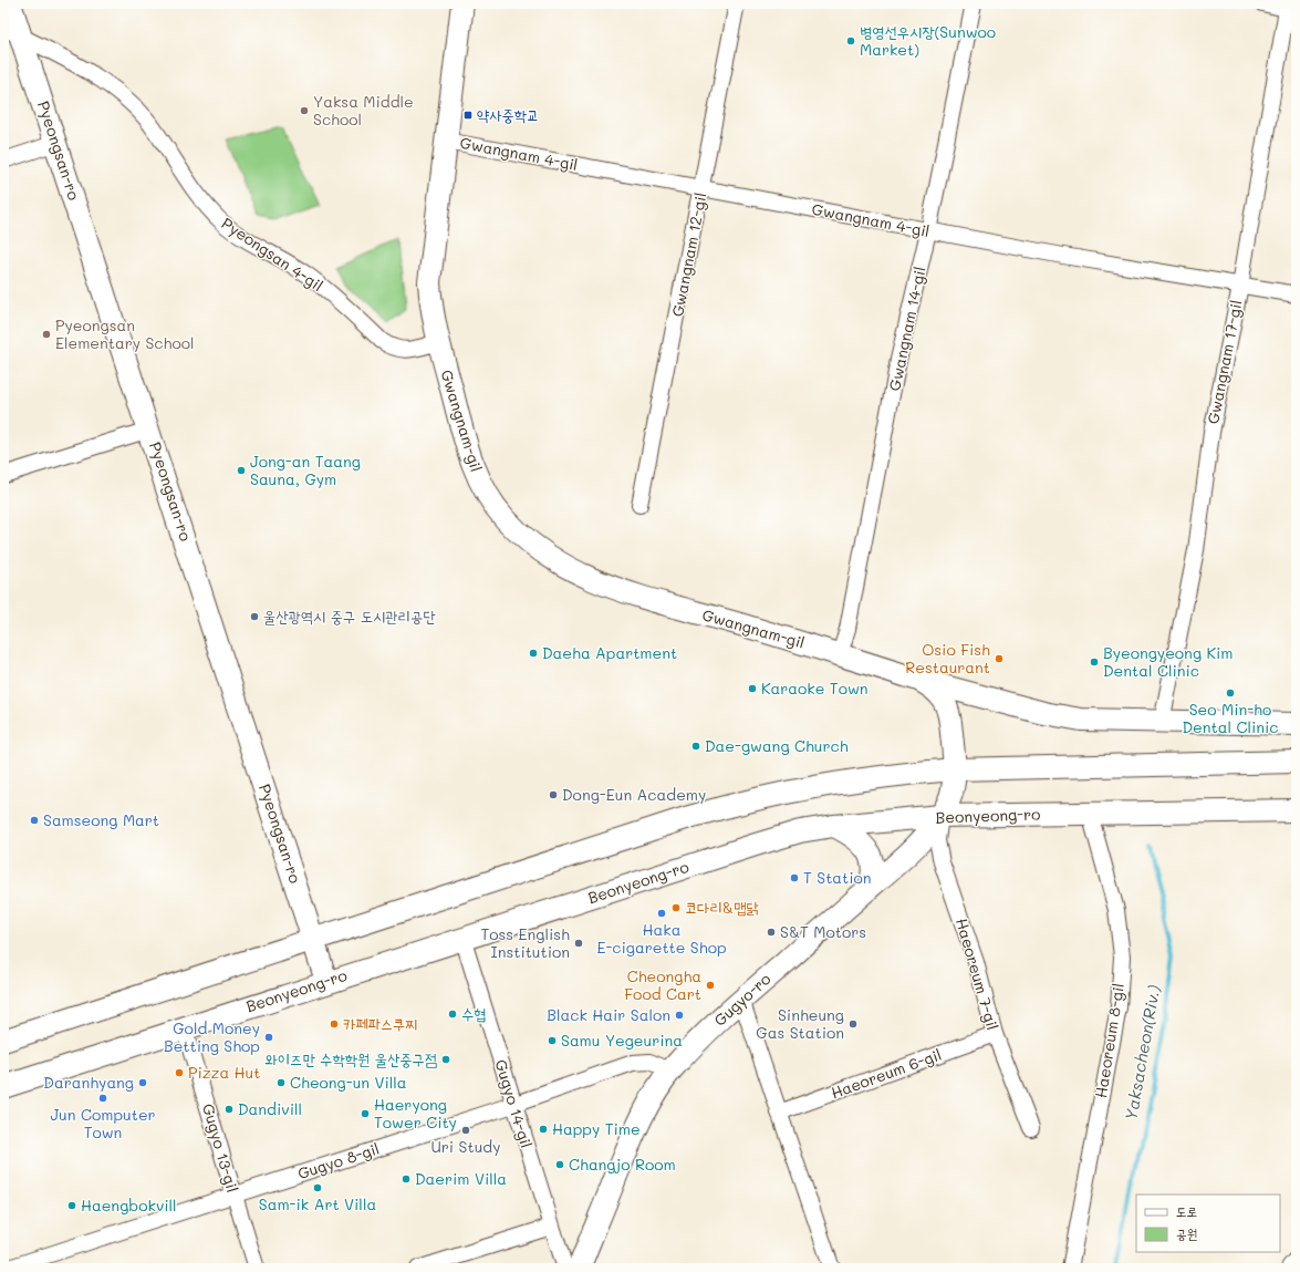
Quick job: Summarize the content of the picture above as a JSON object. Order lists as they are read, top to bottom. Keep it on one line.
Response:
{"streets":{"main road":["Pyeongsan-ro","Gwangnam-gil","Beonyeong-ro","Gugyo-ro"],"street":["Gwangnam 4-gil","Pyeongsan 4-gil","Gwangnam 12-gil","Gwangnam 14-gil","Gwangnam 17-gil","Haeoreum 7-gil","Haeoreum 8-gil","Haeoreum 6-gil","Gugyo 14-gil","Gugyo 13-gil","Gugyo 8-gil"]},"crossings":[["Pyeongsan-ro","Pyeongsan 4-gil"],["Pyeongsan-ro","Beonyeong-ro"],["Gwangnam 4-gil","Gwangnam 12-gil"],["Gwangnam 4-gil","Gwangnam 14-gil"],["Gwangnam 4-gil","Gwangnam 17-gil"],["Gwangnam 4-gil","Gwangnam-gil"],["Pyeongsan 4-gil","Gwangnam-gil"],["Gwangnam 14-gil","Gwangnam-gil"],["Gwangnam-gil","Gugyo-ro"],["Beonyeong-ro","Haeoreum 7-gil"],["Beonyeong-ro","Gugyo-ro"],["Beonyeong-ro","Haeoreum 8-gil"],["Beonyeong-ro","Gugyo 14-gil"],["Beonyeong-ro","Gugyo 13-gil"],["Haeoreum 7-gil","Gugyo-ro"],["Haeoreum 7-gil","Haeoreum 6-gil"],["Gugyo-ro","Gugyo 8-gil"],["Gugyo 14-gil","Gugyo 8-gil"],["Gugyo 13-gil","Gugyo 8-gil"]],"water":["Yaksacheon(Riv.)"],"places":{"other":["병영선우시장(Sunwoo Market)","Yaksa Middle School","Pyeongsan Elementary School","Jong-an Taang Sauna, Gym","울산광역시 중구 도시관리공단","Daeha Apartment","Osio Fish Restaurant","Byeongyeong Kim Dental Clinic","Karaoke Town","Seo Min-ho Dental Clinic","Dae-gwang Church","Dong-Eun Academy","Samseong Mart","T Station","코다리&맵닭","Haka E-cigarette Shop","S&T Motors","Toss English Institution","Cheongha Food Cart","수협","Black Hair Salon","카페파스쿠찌","Sinheung Gas Station","Gold Money Betting Shop","Samu Yegeurina","와이즈만 수학학원 울산중구점","Pizza Hut","Daranhyang","Cheong-un Villa","Jun Computer Town","Dandivill","Haeryong Tower City","Happy Time","Uri Study","Changjo Room","Daerim Villa","Sam-ik Art Villa","Haengbokvill"],"transit":["약사중학교"]},"legend":["도로","공원"]}
